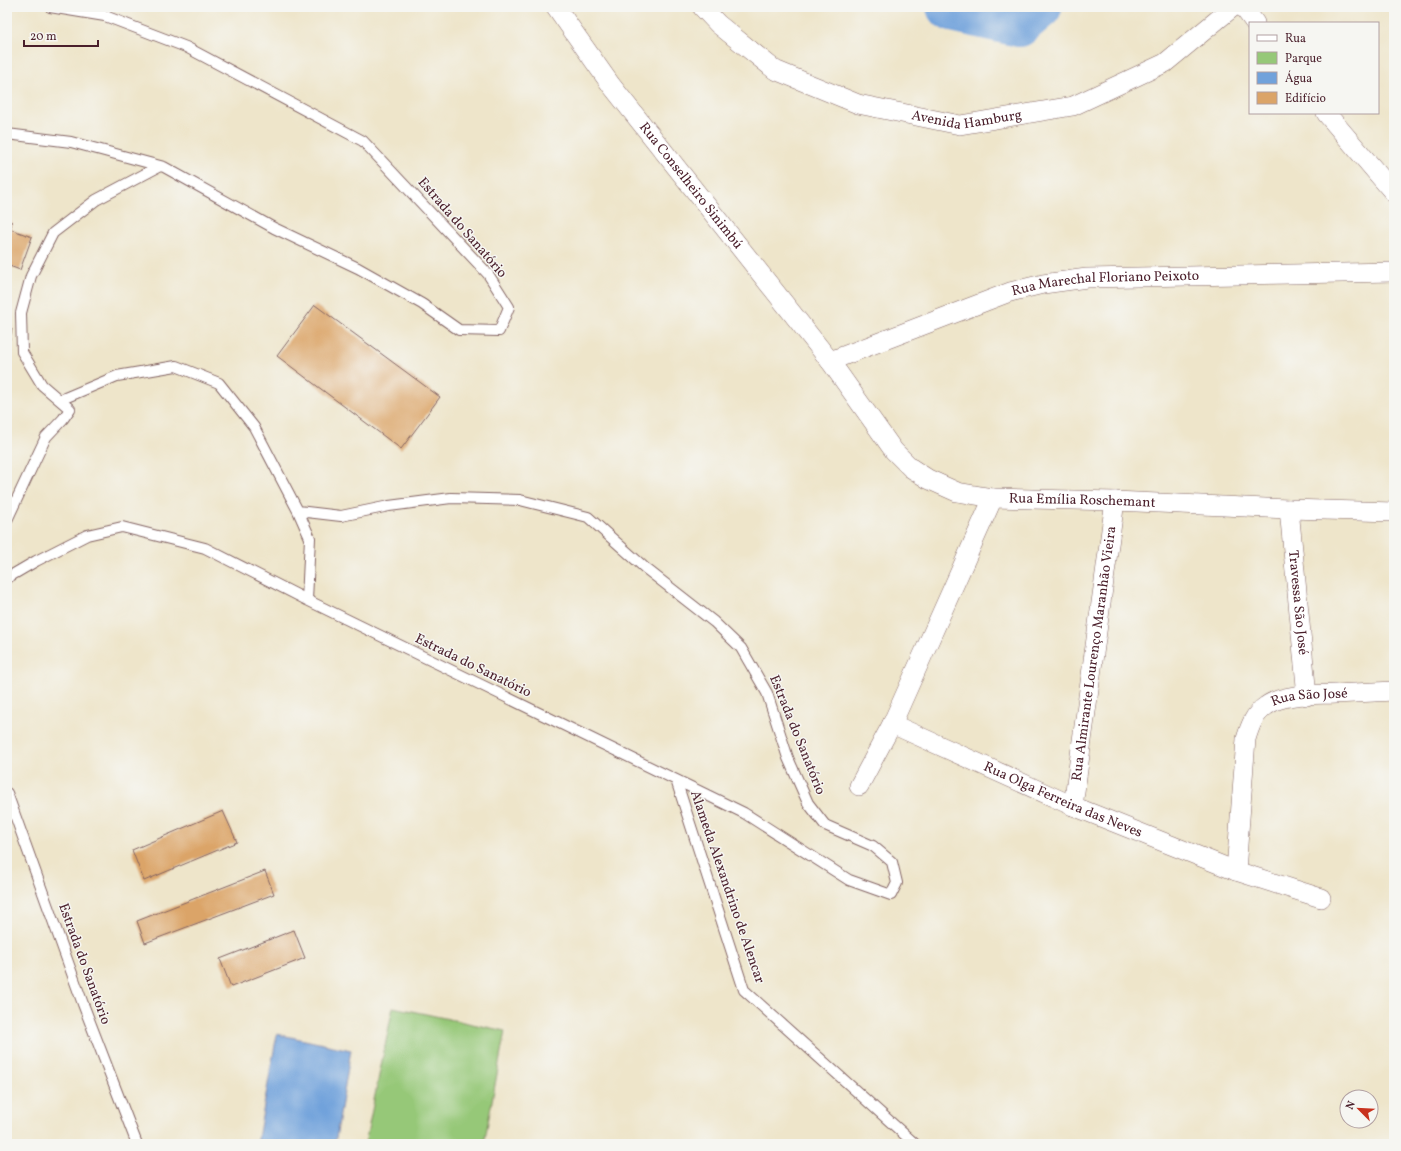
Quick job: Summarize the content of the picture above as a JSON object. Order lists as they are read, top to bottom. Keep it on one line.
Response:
{"streets":{"street":["Avenida Hamburg","Rua Conselheiro Sinimbú","Rua Marechal Floriano Peixoto","Rua Emília Roschemant","Travessa São José","Rua Almirante Lourenço Maranhão Vieira","Rua São José","Rua Olga Ferreira das Neves"],"lane":["Estrada do Sanatório","Alameda Alexandrino de Alencar"]},"crossings":[["Rua Conselheiro Sinimbú","Rua Marechal Floriano Peixoto"],["Rua Conselheiro Sinimbú","Rua Emília Roschemant"],["Estrada do Sanatório","Alameda Alexandrino de Alencar"],["Rua Marechal Floriano Peixoto","Rua Emília Roschemant"],["Rua Emília Roschemant","Travessa São José"],["Rua Emília Roschemant","Rua Almirante Lourenço Maranhão Vieira"],["Travessa São José","Rua São José"],["Rua Almirante Lourenço Maranhão Vieira","Rua Olga Ferreira das Neves"],["Rua São José","Rua Olga Ferreira das Neves"]],"legend":["Rua","Parque","Água","Edifício"],"scale_bar":"20 m","north":"top left"}
